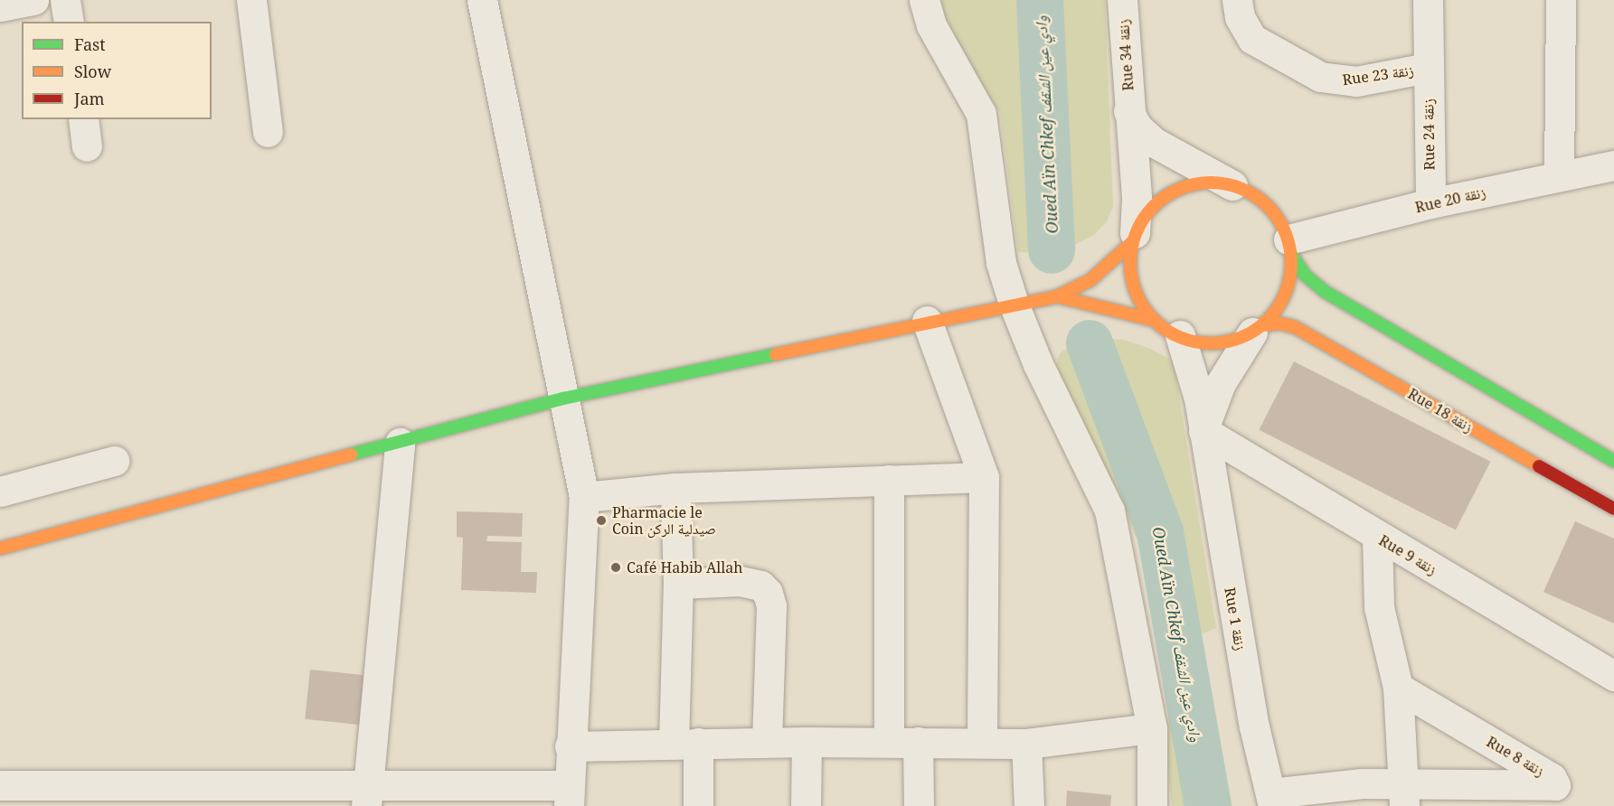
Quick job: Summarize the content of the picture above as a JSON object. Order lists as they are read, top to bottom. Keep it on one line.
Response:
{"streets":{"street":["Rue 34 زنقة","Rue 23 زنقة","Rue 24 زنقة","Rue 20 زنقة","Rue 18 زنقة","Rue 9 زنقة","Rue 1 زنقة","Rue 8 زنقة"]},"crossings":[["Rue 34 زنقة","Rue 20 زنقة"],["Rue 34 زنقة","Rue 18 زنقة"],["Rue 34 زنقة","Rue 1 زنقة"],["Rue 23 زنقة","Rue 24 زنقة"],["Rue 24 زنقة","Rue 20 زنقة"],["Rue 20 زنقة","Rue 18 زنقة"],["Rue 20 زنقة","Rue 1 زنقة"],["Rue 18 زنقة","Rue 1 زنقة"],["Rue 9 زنقة","Rue 1 زنقة"]],"water":["Oued Aïn Chkef وادي عين الشقف"],"places":["Pharmacie le Coin صيدلية الركن","Café Habib Allah"],"legend":["Fast","Slow","Jam"]}
